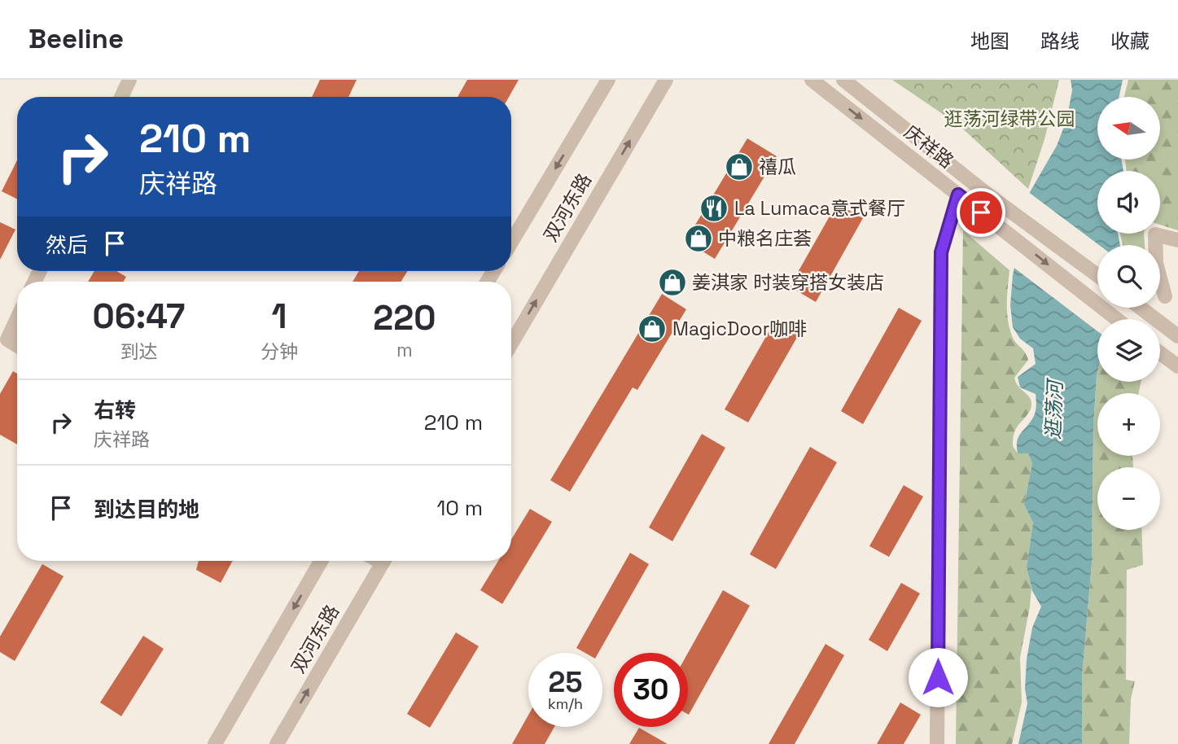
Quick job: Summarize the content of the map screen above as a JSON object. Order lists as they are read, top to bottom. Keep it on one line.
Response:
{"streets":{"street":["庆祥路","双河东路"]},"water":["逛荡河"],"parks":["逛荡河绿带公园"],"places":{"shop":["禧瓜","中粮名庄荟","姜淇家 时装穿搭女装店","MagicDoor咖啡"],"restaurant":["La Lumaca意式餐厅"]},"north":"left","page":{"header":"Beeline","nav":["地图","路线","收藏"],"map_buttons":["+","−"],"turn":["210 m","庆祥路"],"then":"然后","eta":["06:47","到达","1","分钟","220","m"],"list":[{"name":"右转","note":"庆祥路","value":"210 m"},{"name":"到达目的地","value":"10 m"}],"speed":"25 km/h","limit":"30"}}
